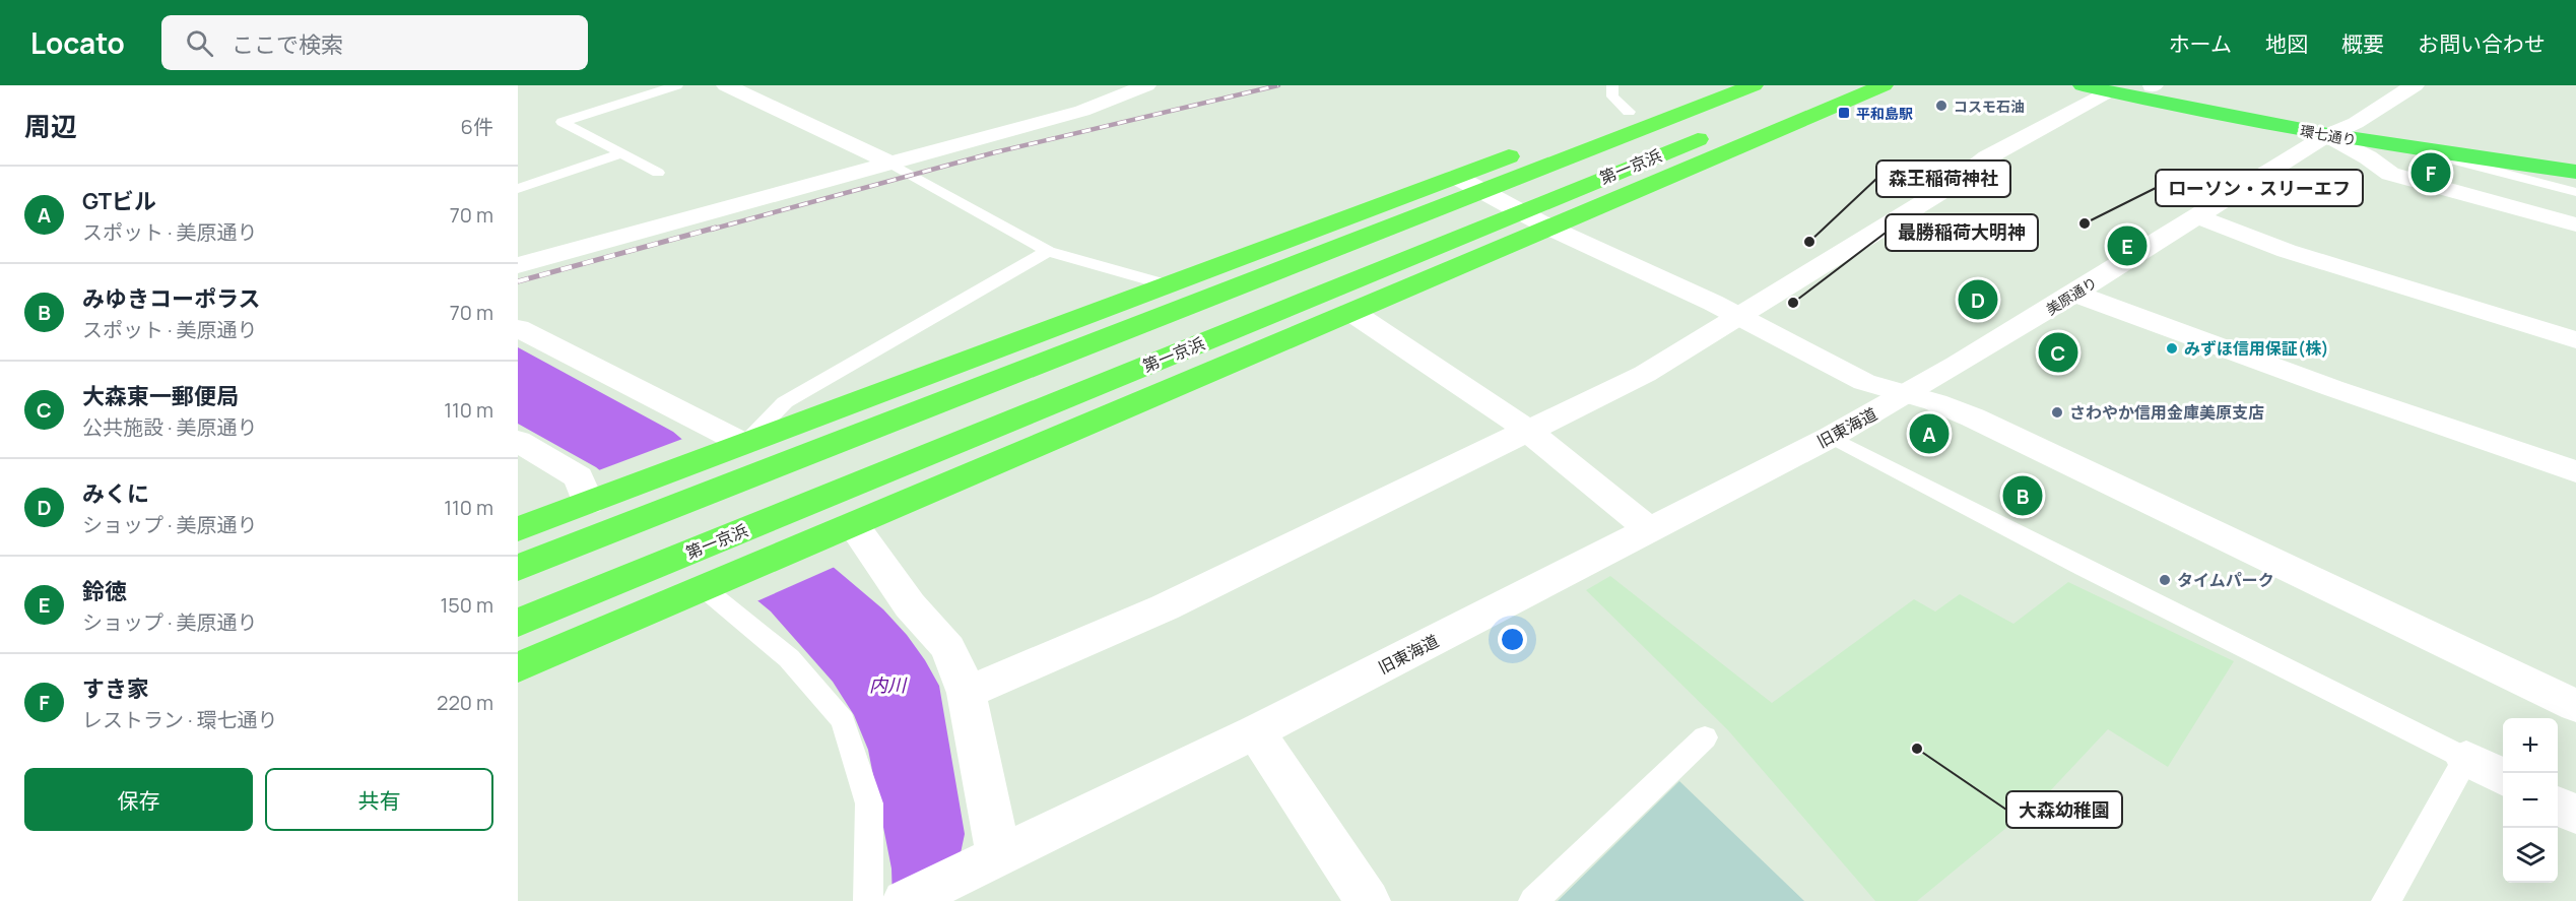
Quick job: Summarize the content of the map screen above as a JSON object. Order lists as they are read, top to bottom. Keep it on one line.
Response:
{"streets":{"highway":["第一京浜"],"main road":["環七通り"],"street":["美原通り","旧東海道"]},"crossings":[["環七通り","美原通り"],["美原通り","旧東海道"]],"water":["内川"],"places":{"other":["コスモ石油","ローソン・スリーエフ","森王稲荷神社","最勝稲荷大明神","みずほ信用保証(株)","さわやか信用金庫美原支店","タイムパーク","大森幼稚園"],"transit":["平和島駅"]},"page":{"header":"Locato","search":"ここで検索","nav":["ホーム","地図","概要","お問い合わせ"],"heading":["周辺","6件"],"pins":["F","E","D","C","A","B"],"list":[{"mark":"A","name":"GTビル","note":"スポット · 美原通り","value":"70 m"},{"mark":"B","name":"みゆきコーポラス","note":"スポット · 美原通り","value":"70 m"},{"mark":"C","name":"大森東一郵便局","note":"公共施設 · 美原通り","value":"110 m"},{"mark":"D","name":"みくに","note":"ショップ · 美原通り","value":"110 m"},{"mark":"E","name":"鈴徳","note":"ショップ · 美原通り","value":"150 m"},{"mark":"F","name":"すき家","note":"レストラン · 環七通り","value":"220 m"}],"map_buttons":["+","−"],"buttons":["保存","共有"]}}
